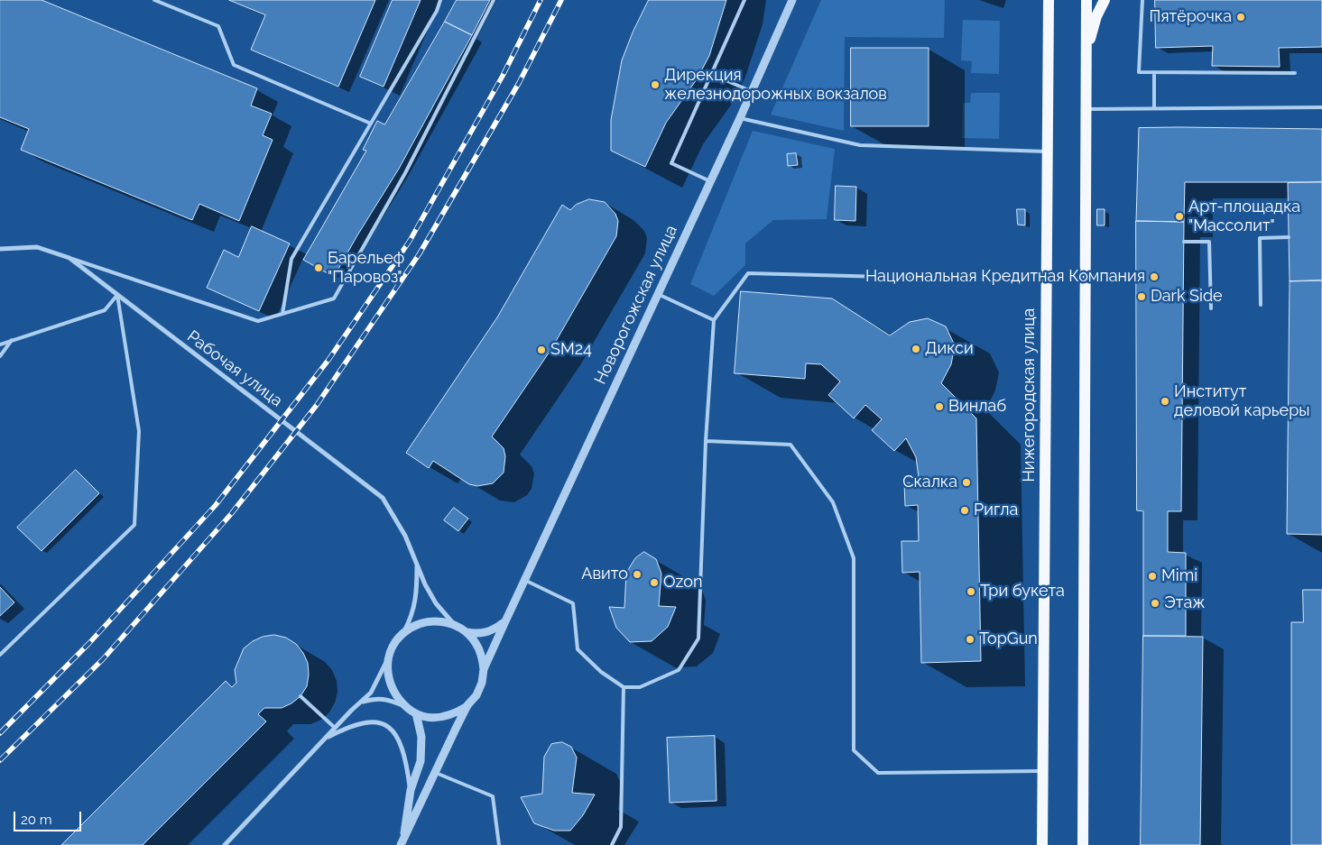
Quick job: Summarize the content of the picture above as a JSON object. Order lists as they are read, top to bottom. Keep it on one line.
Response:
{"streets":{"main road":["Нижегородская улица"],"street":["Новорогожская улица","Рабочая улица"]},"crossings":[["Новорогожская улица","Рабочая улица"]],"places":["Пятёрочка","Дирекция железнодорожных вокзалов","Арт-площадка \"Массолит\"","Барельеф \"Паровоз\"","Национальная Кредитная Компания","Dark Side","Дикси","SM24","Институт деловой карьеры","Винлаб","Скалка","Ригла","Авито","Mimi","Ozon","Три букета","Этаж","TopGun"],"scale_bar":"20 m"}
